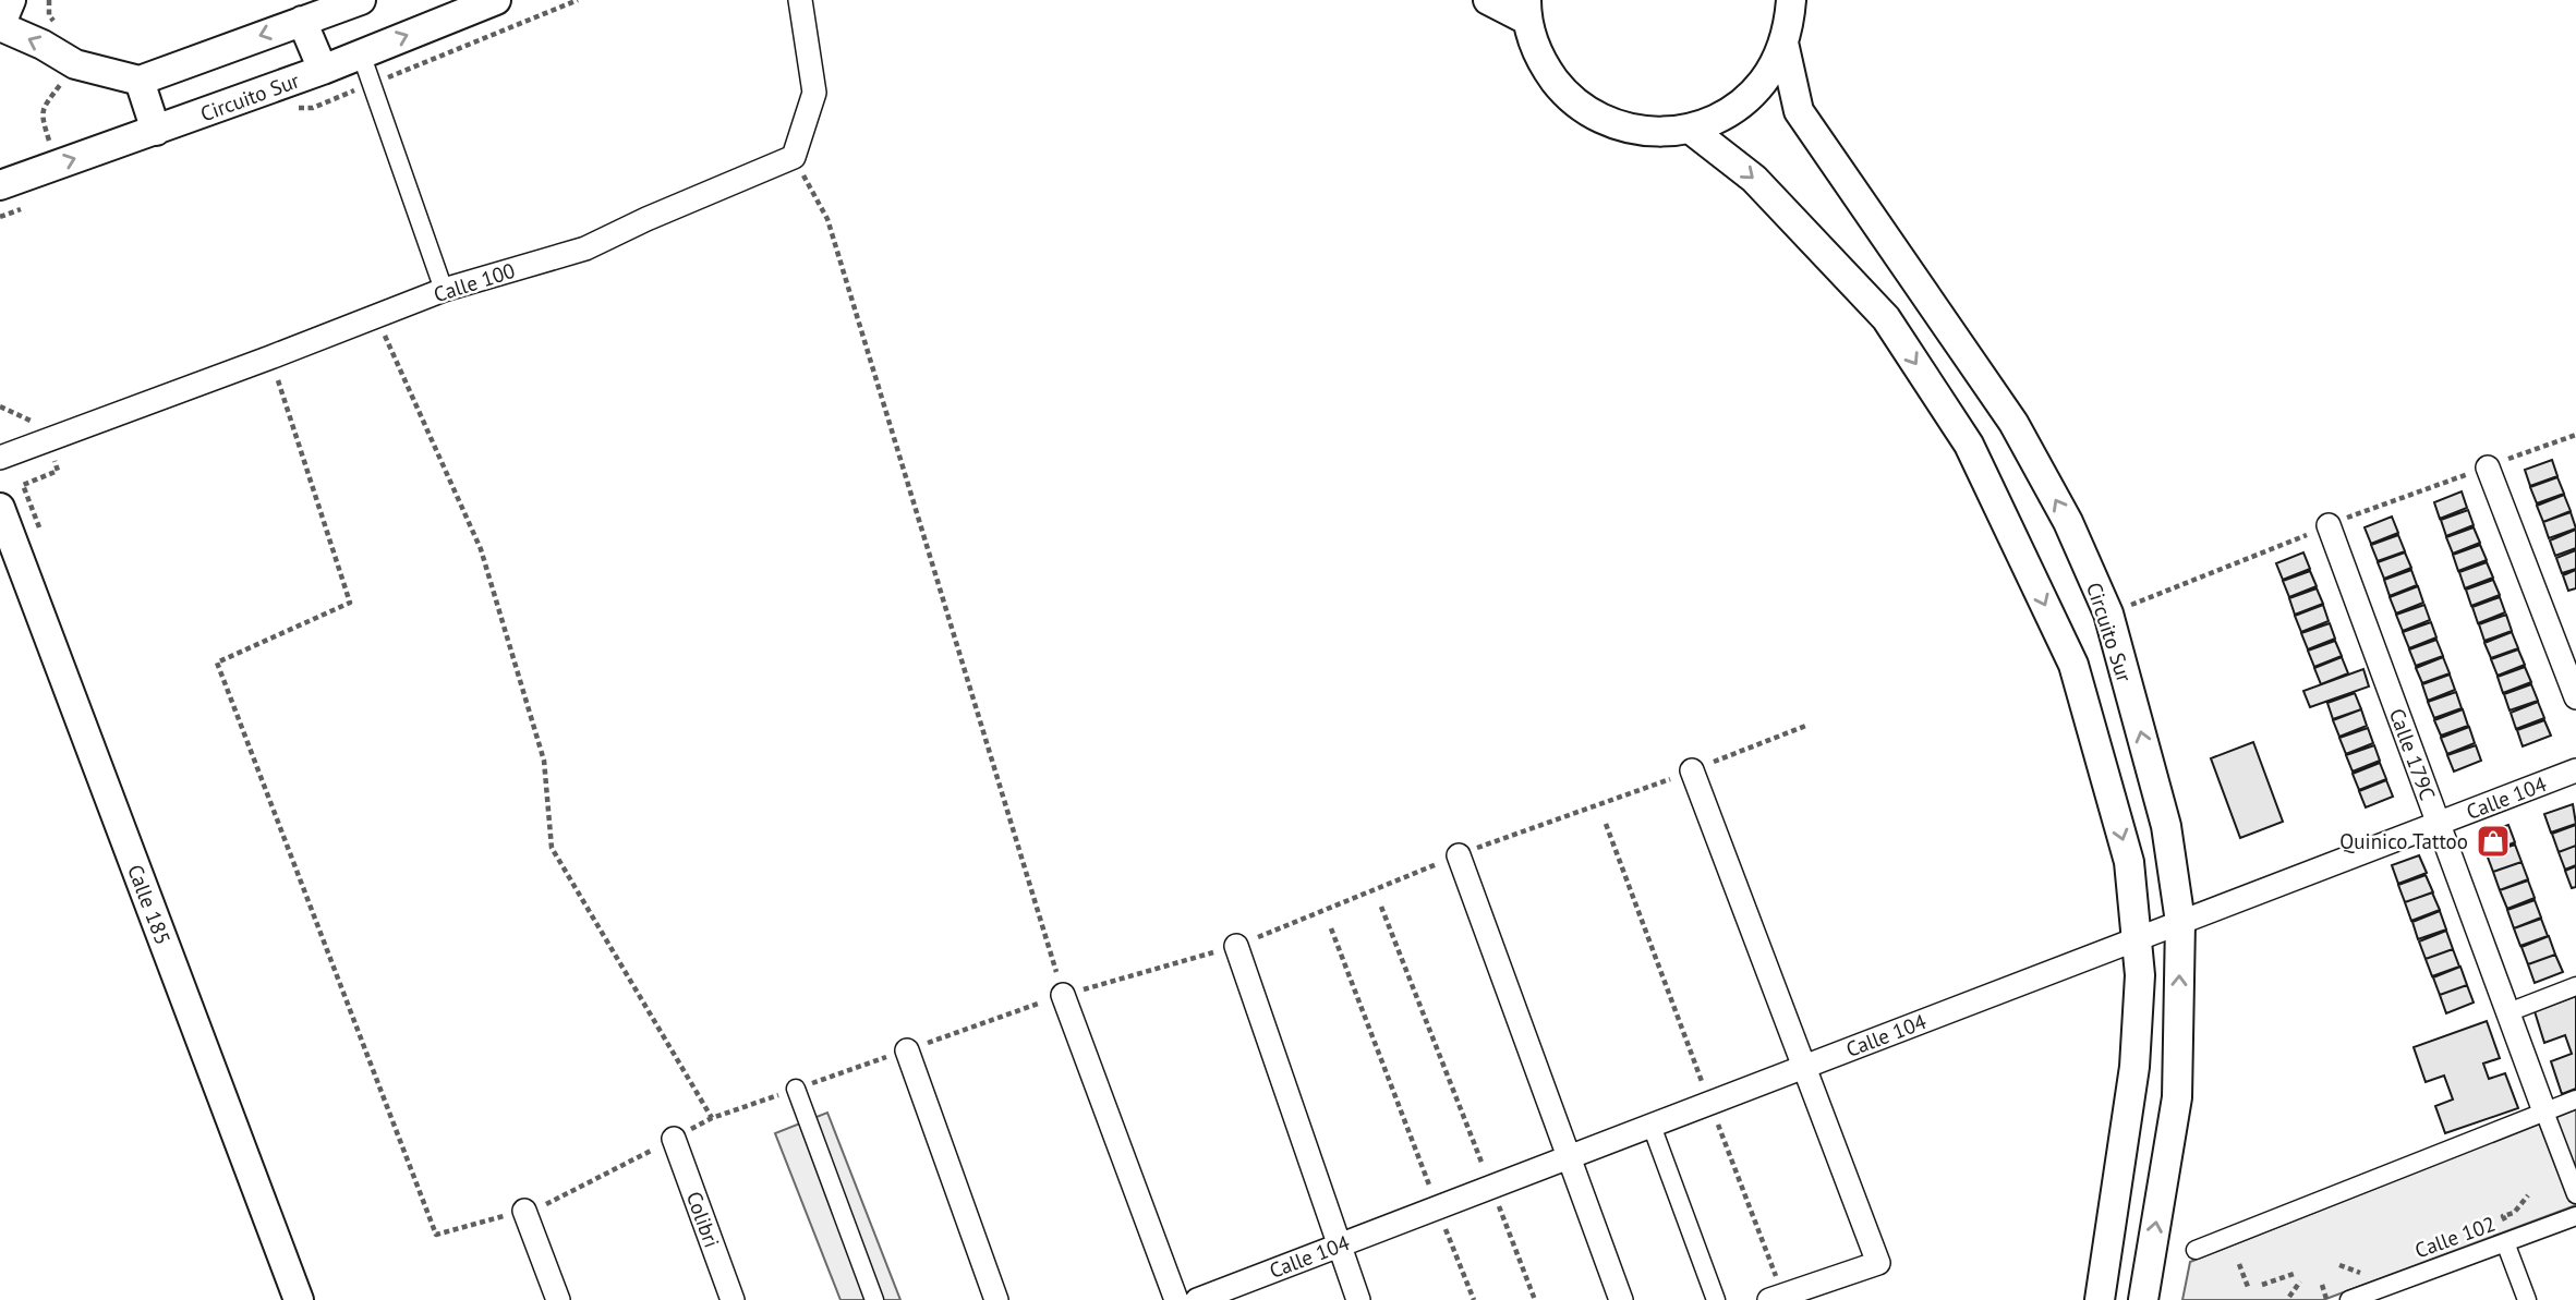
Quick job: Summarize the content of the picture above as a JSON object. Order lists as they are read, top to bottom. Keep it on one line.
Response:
{"streets":{"street":["Circuito Sur","Calle 100","Calle 179C","Calle 104","Calle 185","Colibri","Calle 102"]},"crossings":[["Circuito Sur","Calle 104"],["Calle 179C","Calle 104"]],"one_way":["Circuito Sur"],"places":{"shop":["Quinico Tattoo"]}}
